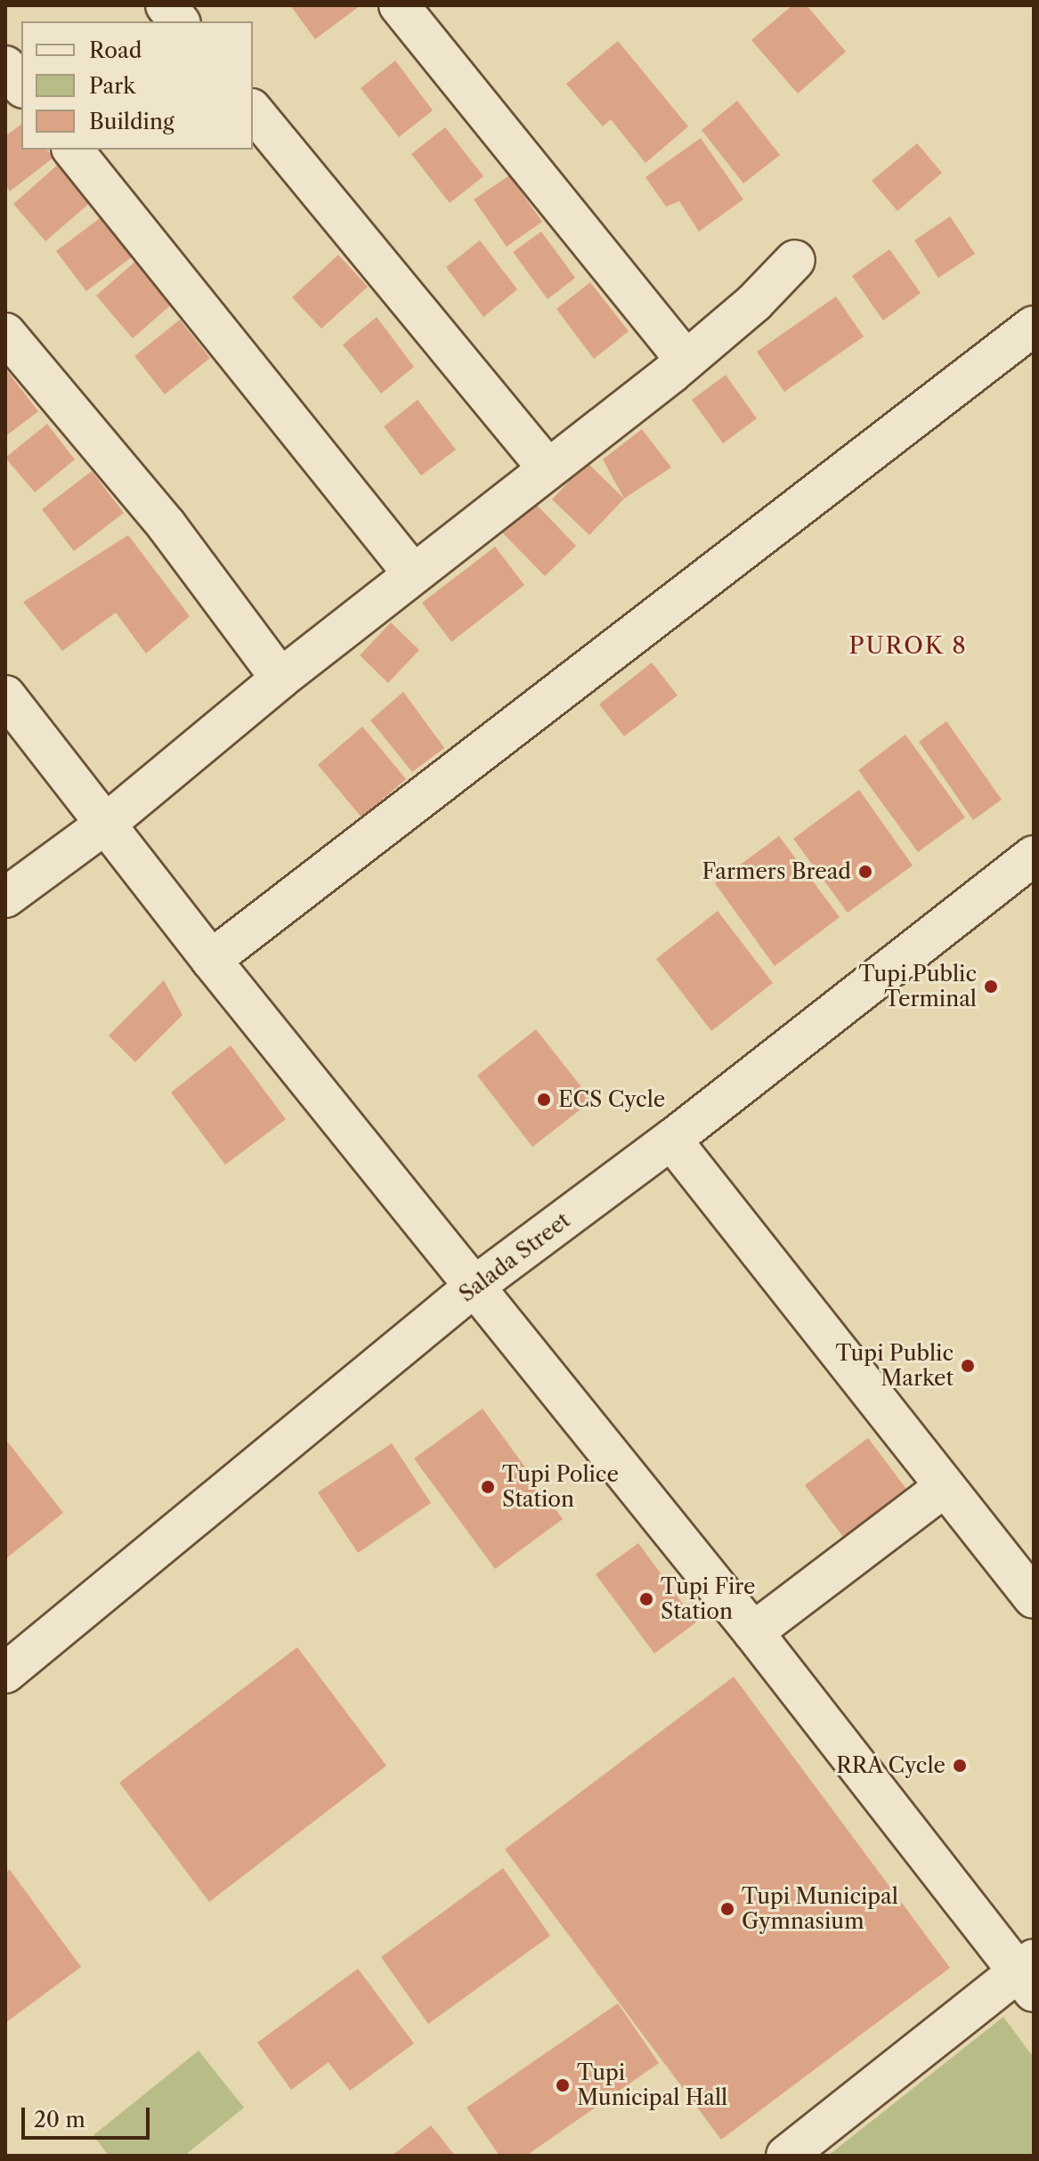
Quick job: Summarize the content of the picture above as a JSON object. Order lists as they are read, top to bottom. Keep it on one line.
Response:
{"streets":{"street":["Salada Street"]},"districts":["PUROK 8"],"places":["Farmers Bread","Tupi Public Terminal","ECS Cycle","Tupi Public Market","Tupi Police Station","Tupi Fire Station","RRA Cycle","Tupi Municipal Gymnasium","Tupi Municipal Hall"],"legend":["Road","Park","Building"],"scale_bar":"20 m"}
